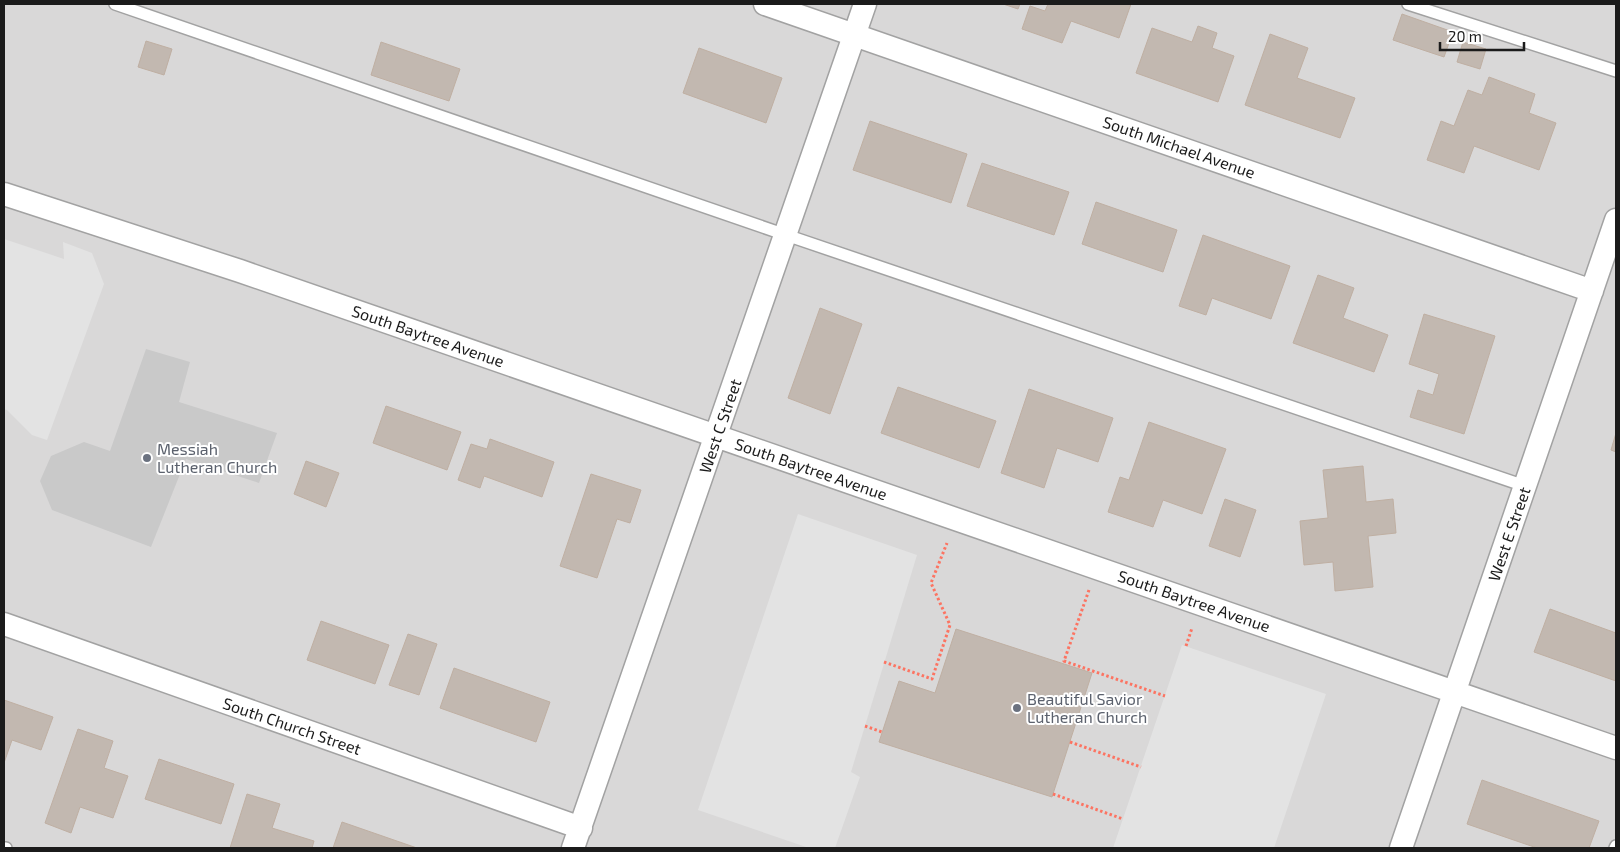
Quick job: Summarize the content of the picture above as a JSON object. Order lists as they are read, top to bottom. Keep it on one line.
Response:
{"streets":{"street":["South Michael Avenue","South Baytree Avenue","West C Street","West E Street","South Church Street"]},"crossings":[["South Michael Avenue","West C Street"],["South Michael Avenue","West E Street"],["South Baytree Avenue","West C Street"],["South Baytree Avenue","West E Street"],["West C Street","South Church Street"]],"places":["Messiah Lutheran Church","Beautiful Savior Lutheran Church"],"scale_bar":"20 m"}
